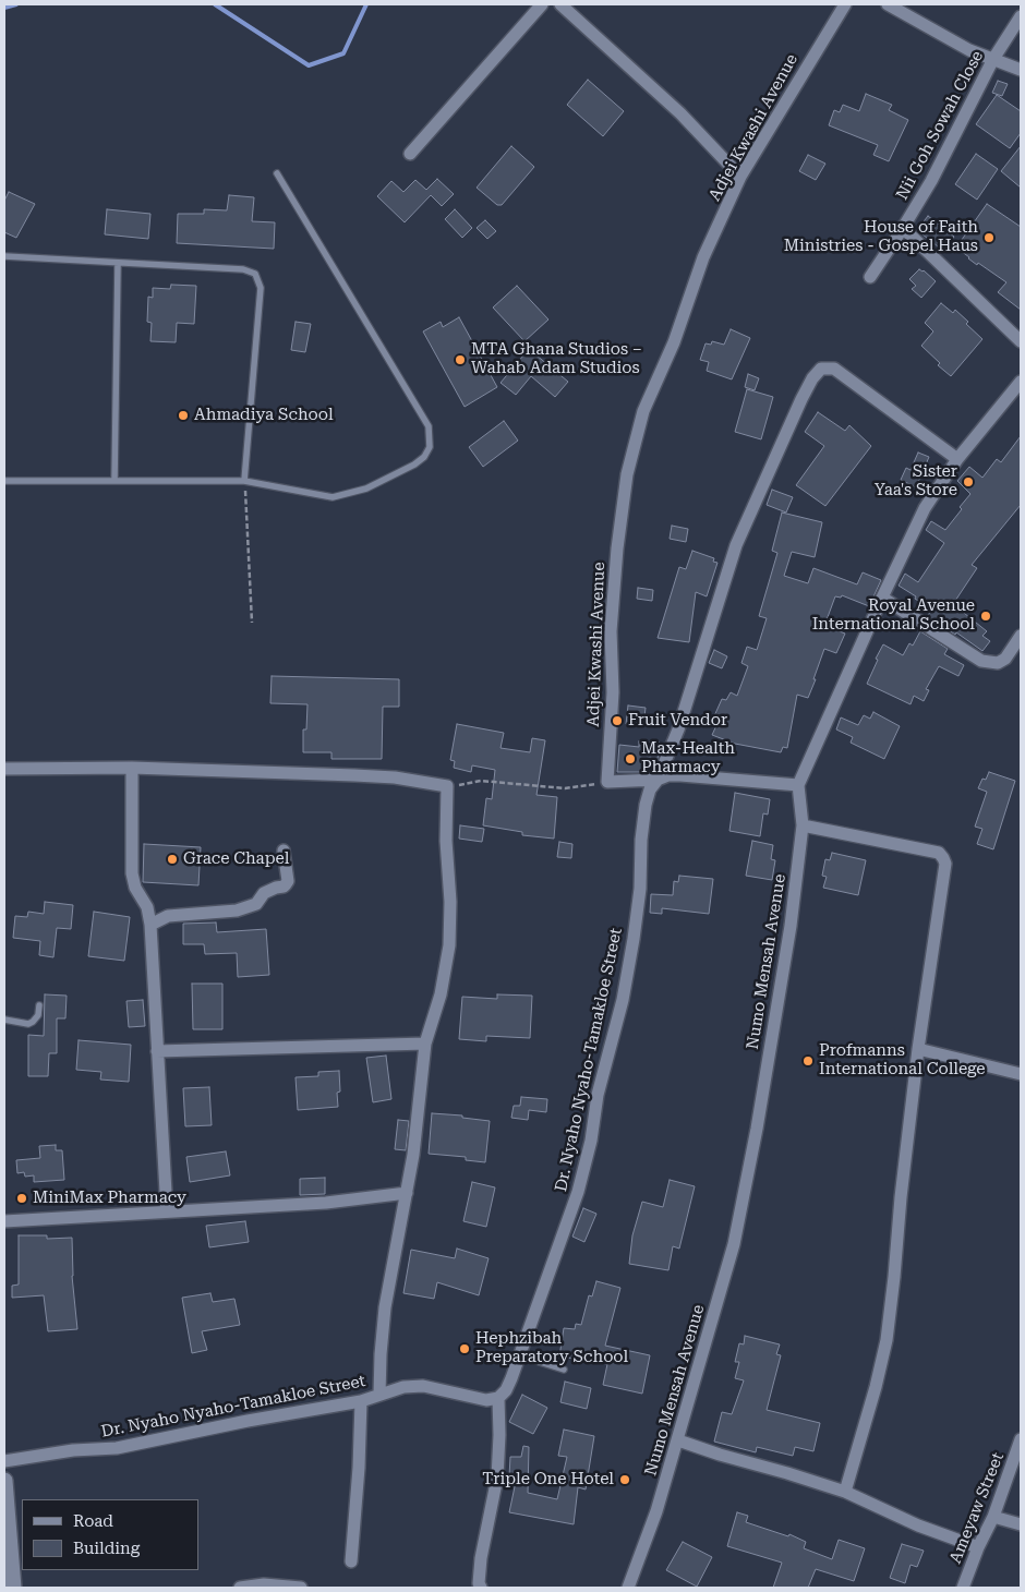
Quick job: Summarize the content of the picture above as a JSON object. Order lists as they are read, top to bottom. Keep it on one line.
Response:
{"streets":{"street":["Nii Goh Sowah Close","Adjei Kwashi Avenue","Numo Mensah Avenue","Dr. Nyaho Nyaho-Tamakloe Street","Ameyaw Street"]},"places":["House of Faith Ministries - Gospel Haus","MTA Ghana Studios – Wahab Adam Studios","Ahmadiya School","Sister Yaa's Store","Royal Avenue International School","Fruit Vendor","Max-Health Pharmacy","Grace Chapel","Profmanns International College","MiniMax Pharmacy","Hephzibah Preparatory School","Triple One Hotel"],"legend":["Road","Building"]}
